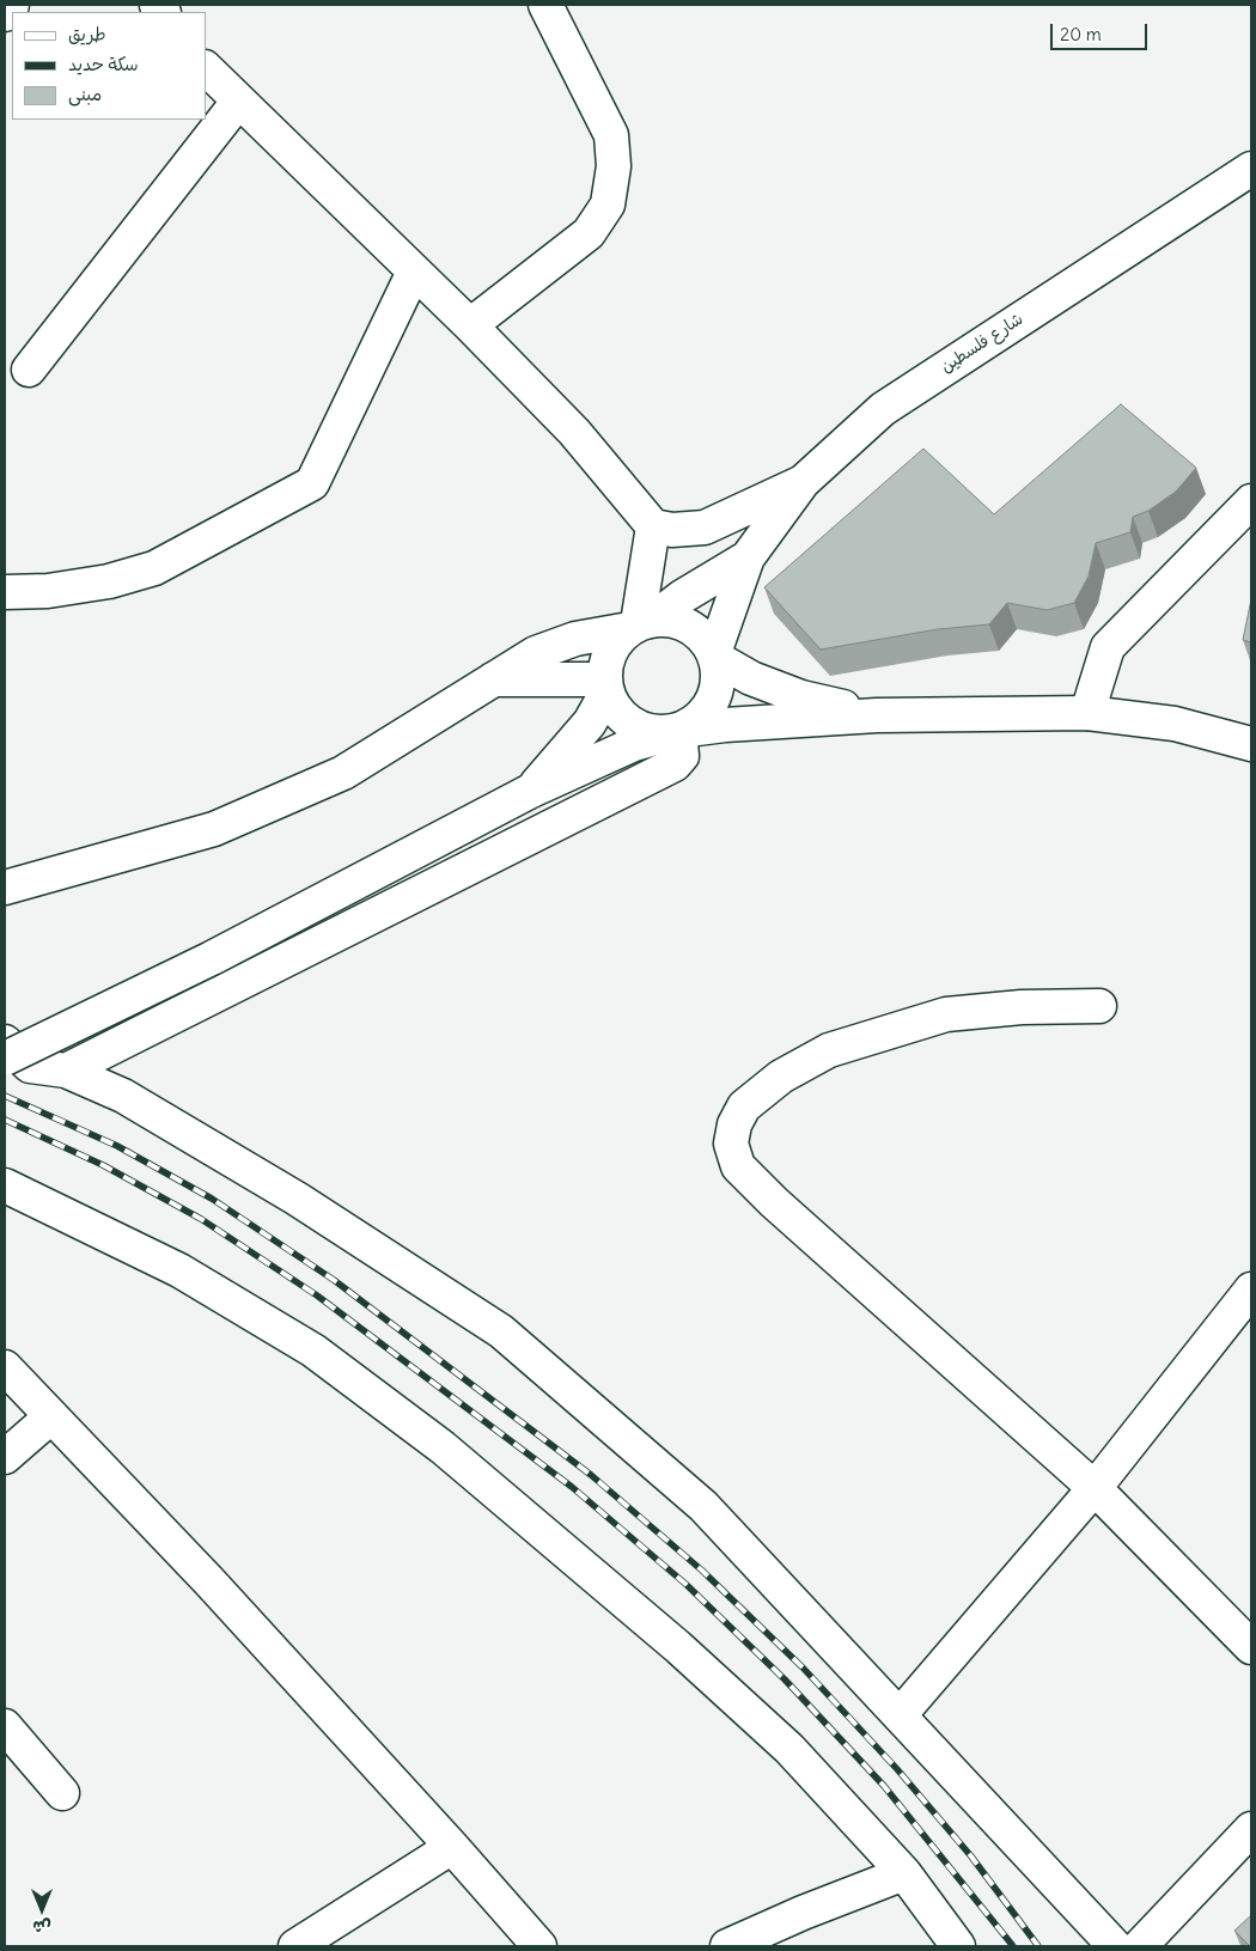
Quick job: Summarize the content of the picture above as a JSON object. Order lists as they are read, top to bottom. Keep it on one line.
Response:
{"streets":{"street":["شارع فلسطين"]},"legend":["طريق","سكة حديد","مبنى"],"scale_bar":"20 m","north":"bottom"}
